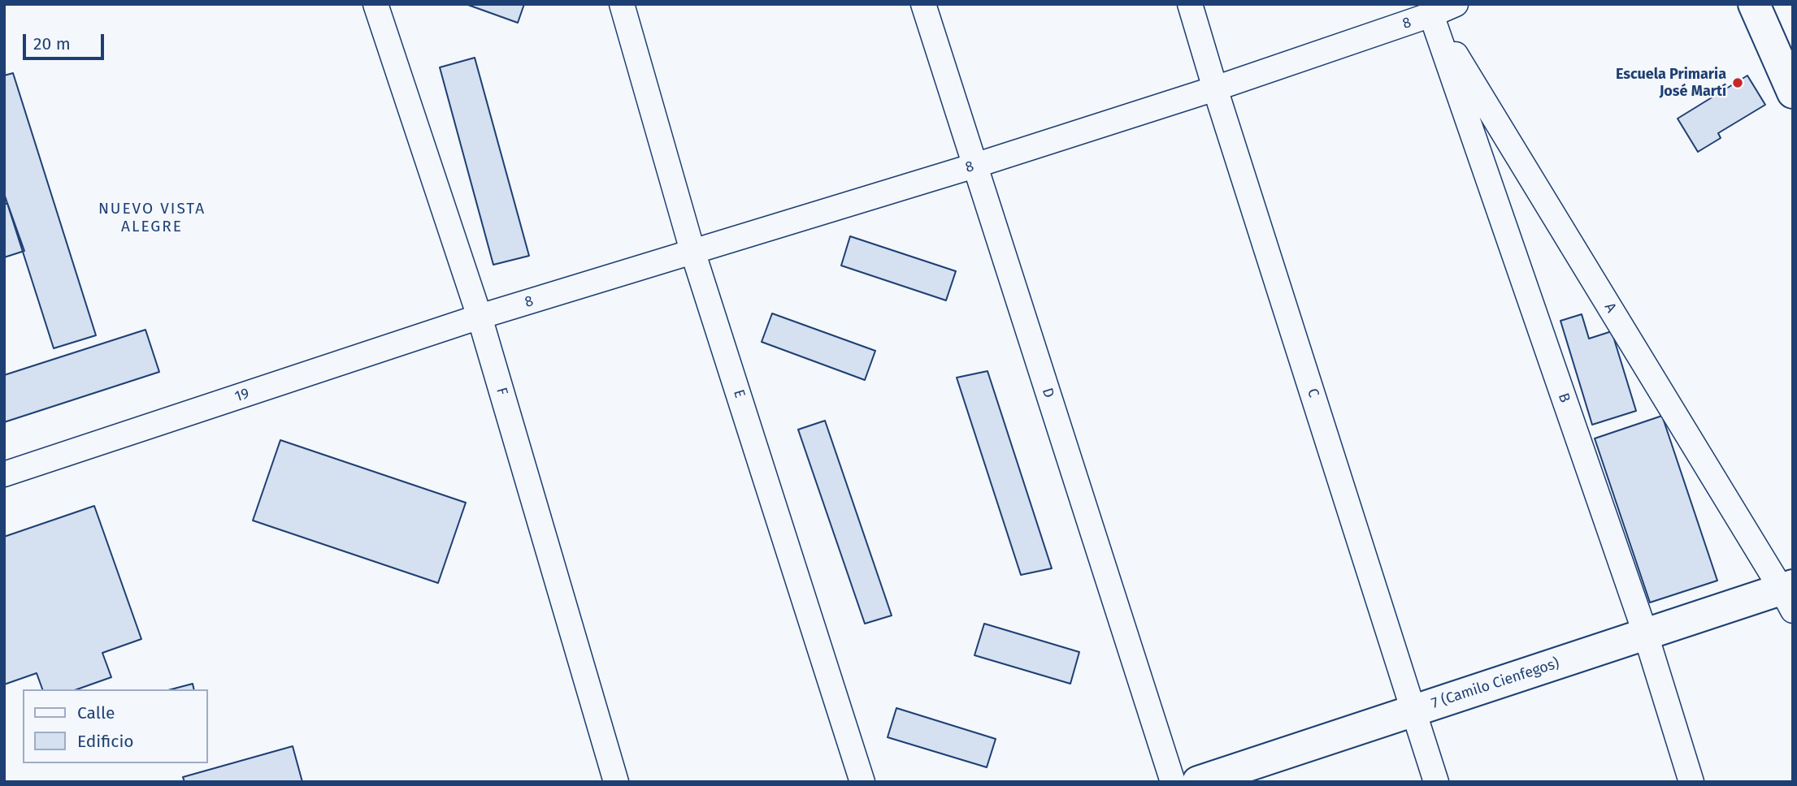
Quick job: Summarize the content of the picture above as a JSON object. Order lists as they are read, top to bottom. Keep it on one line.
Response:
{"streets":{"street":["8","A","F","D","C","E","19","B","7 (Camilo Cienfegos)"]},"crossings":[["8","A"],["8","F"],["8","D"],["8","C"],["8","E"],["8","19"],["8","B"],["A","B"],["A","7 (Camilo Cienfegos)"],["F","19"],["C","7 (Camilo Cienfegos)"],["B","7 (Camilo Cienfegos)"]],"districts":["NUEVO VISTA ALEGRE"],"places":["Escuela Primaria José Martí"],"legend":["Calle","Edificio"],"scale_bar":"20 m"}
